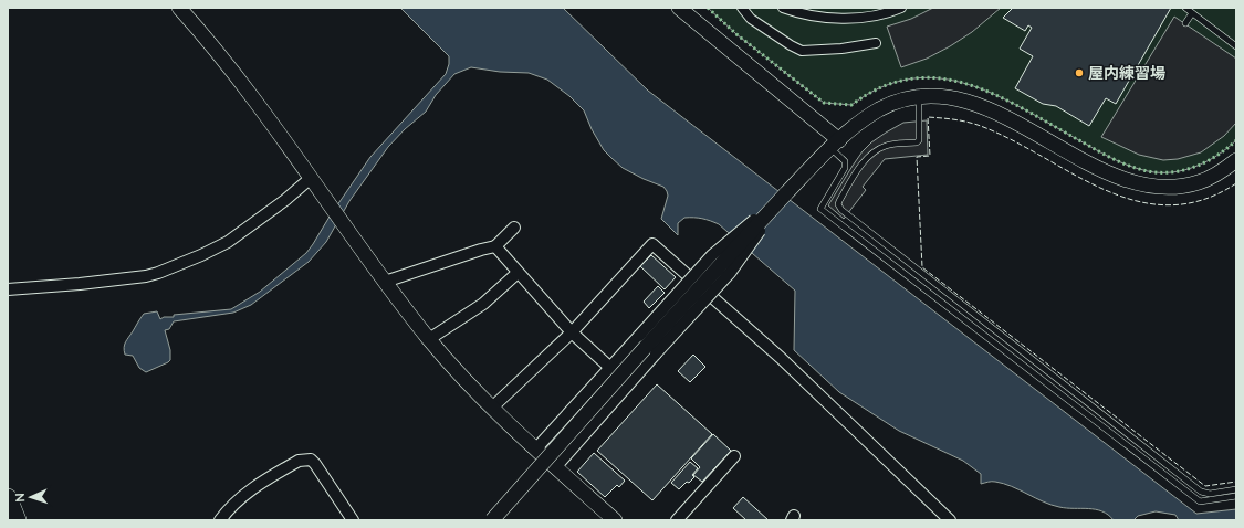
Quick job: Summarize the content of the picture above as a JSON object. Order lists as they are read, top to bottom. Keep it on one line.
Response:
{"places":["屋内練習場"],"north":"left"}
